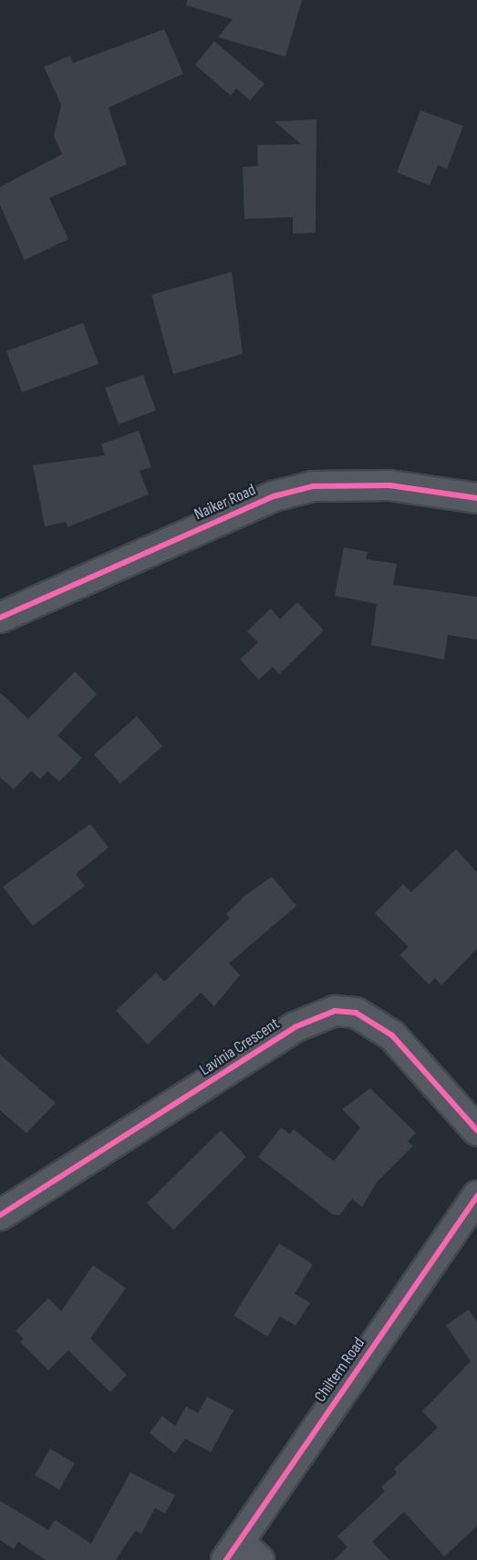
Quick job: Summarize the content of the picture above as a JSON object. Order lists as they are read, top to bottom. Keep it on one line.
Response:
{"streets":{"street":["Naiker Road","Lavinia Crescent","Chiltern Road"]}}
